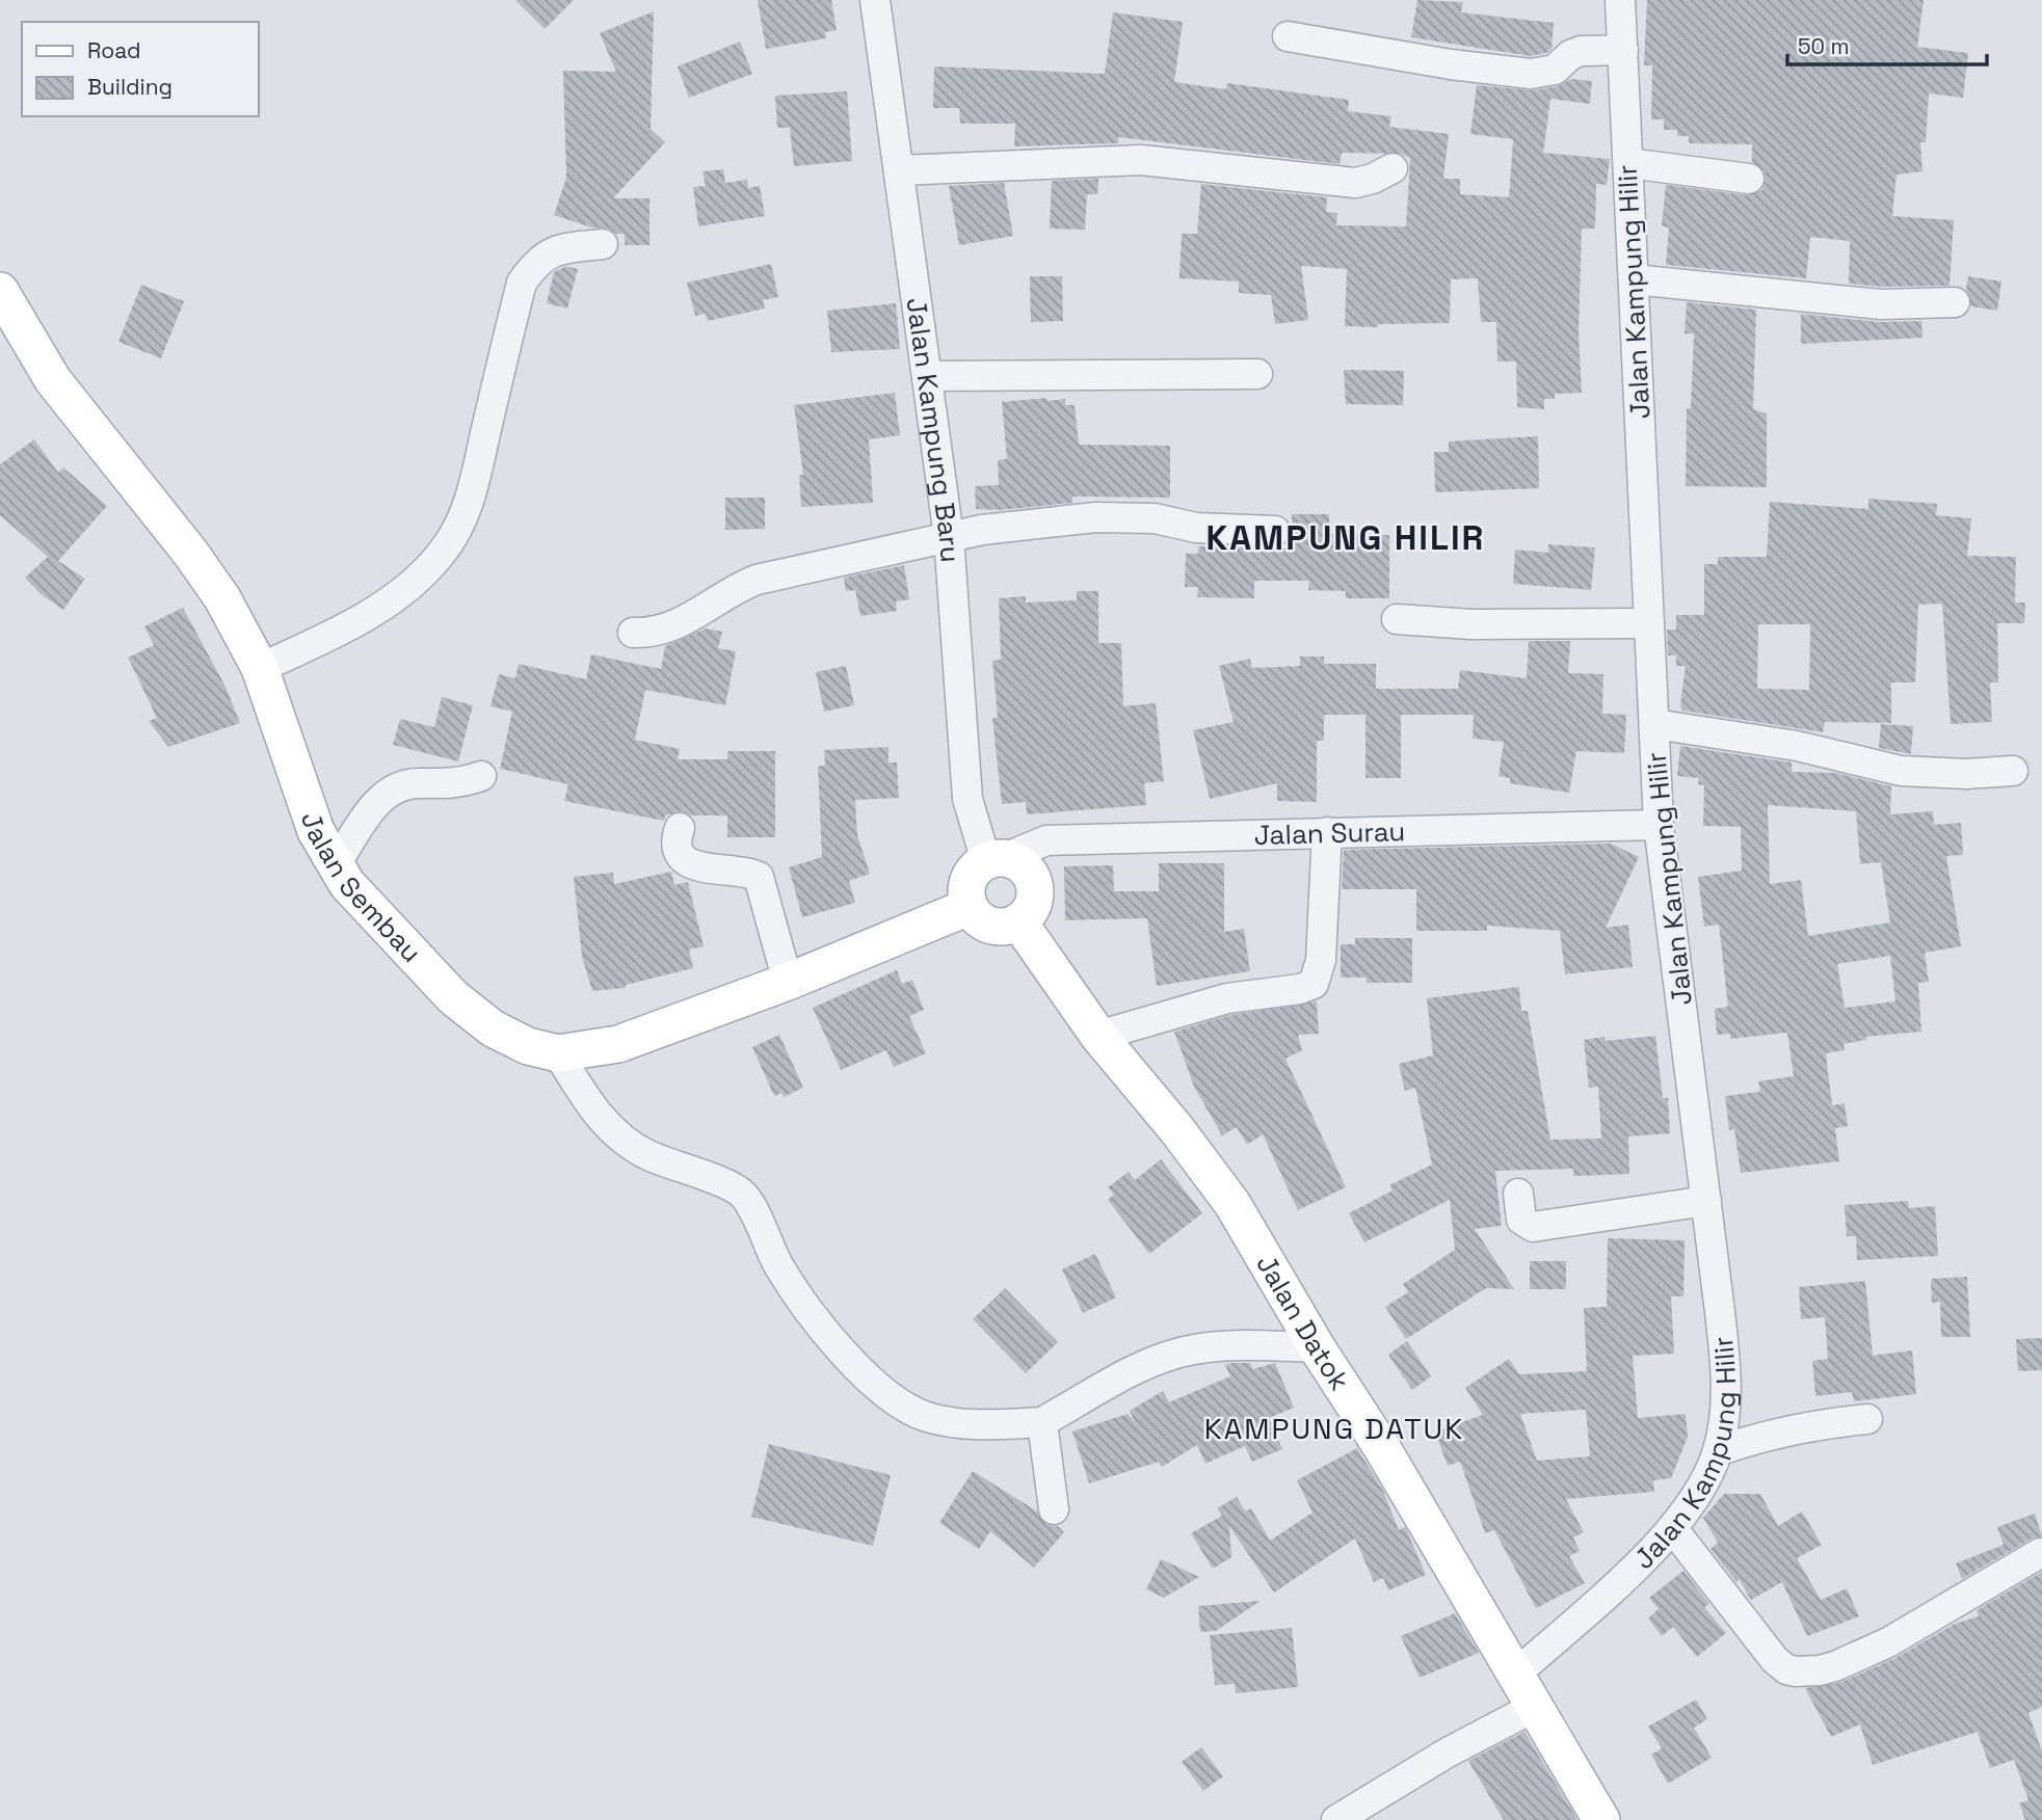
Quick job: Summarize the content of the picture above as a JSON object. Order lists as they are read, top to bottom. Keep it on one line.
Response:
{"streets":{"main road":["Jalan Sembau","Jalan Datok"],"street":["Jalan Kampung Hilir","Jalan Kampung Baru","Jalan Surau"]},"crossings":[["Jalan Kampung Hilir","Jalan Surau"],["Jalan Kampung Hilir","Jalan Datok"],["Jalan Kampung Baru","Jalan Surau"],["Jalan Kampung Baru","Jalan Sembau"],["Jalan Kampung Baru","Jalan Datok"],["Jalan Surau","Jalan Sembau"],["Jalan Surau","Jalan Datok"],["Jalan Sembau","Jalan Datok"]],"districts":["KAMPUNG HILIR","KAMPUNG DATUK"],"legend":["Road","Building"],"scale_bar":"50 m"}
